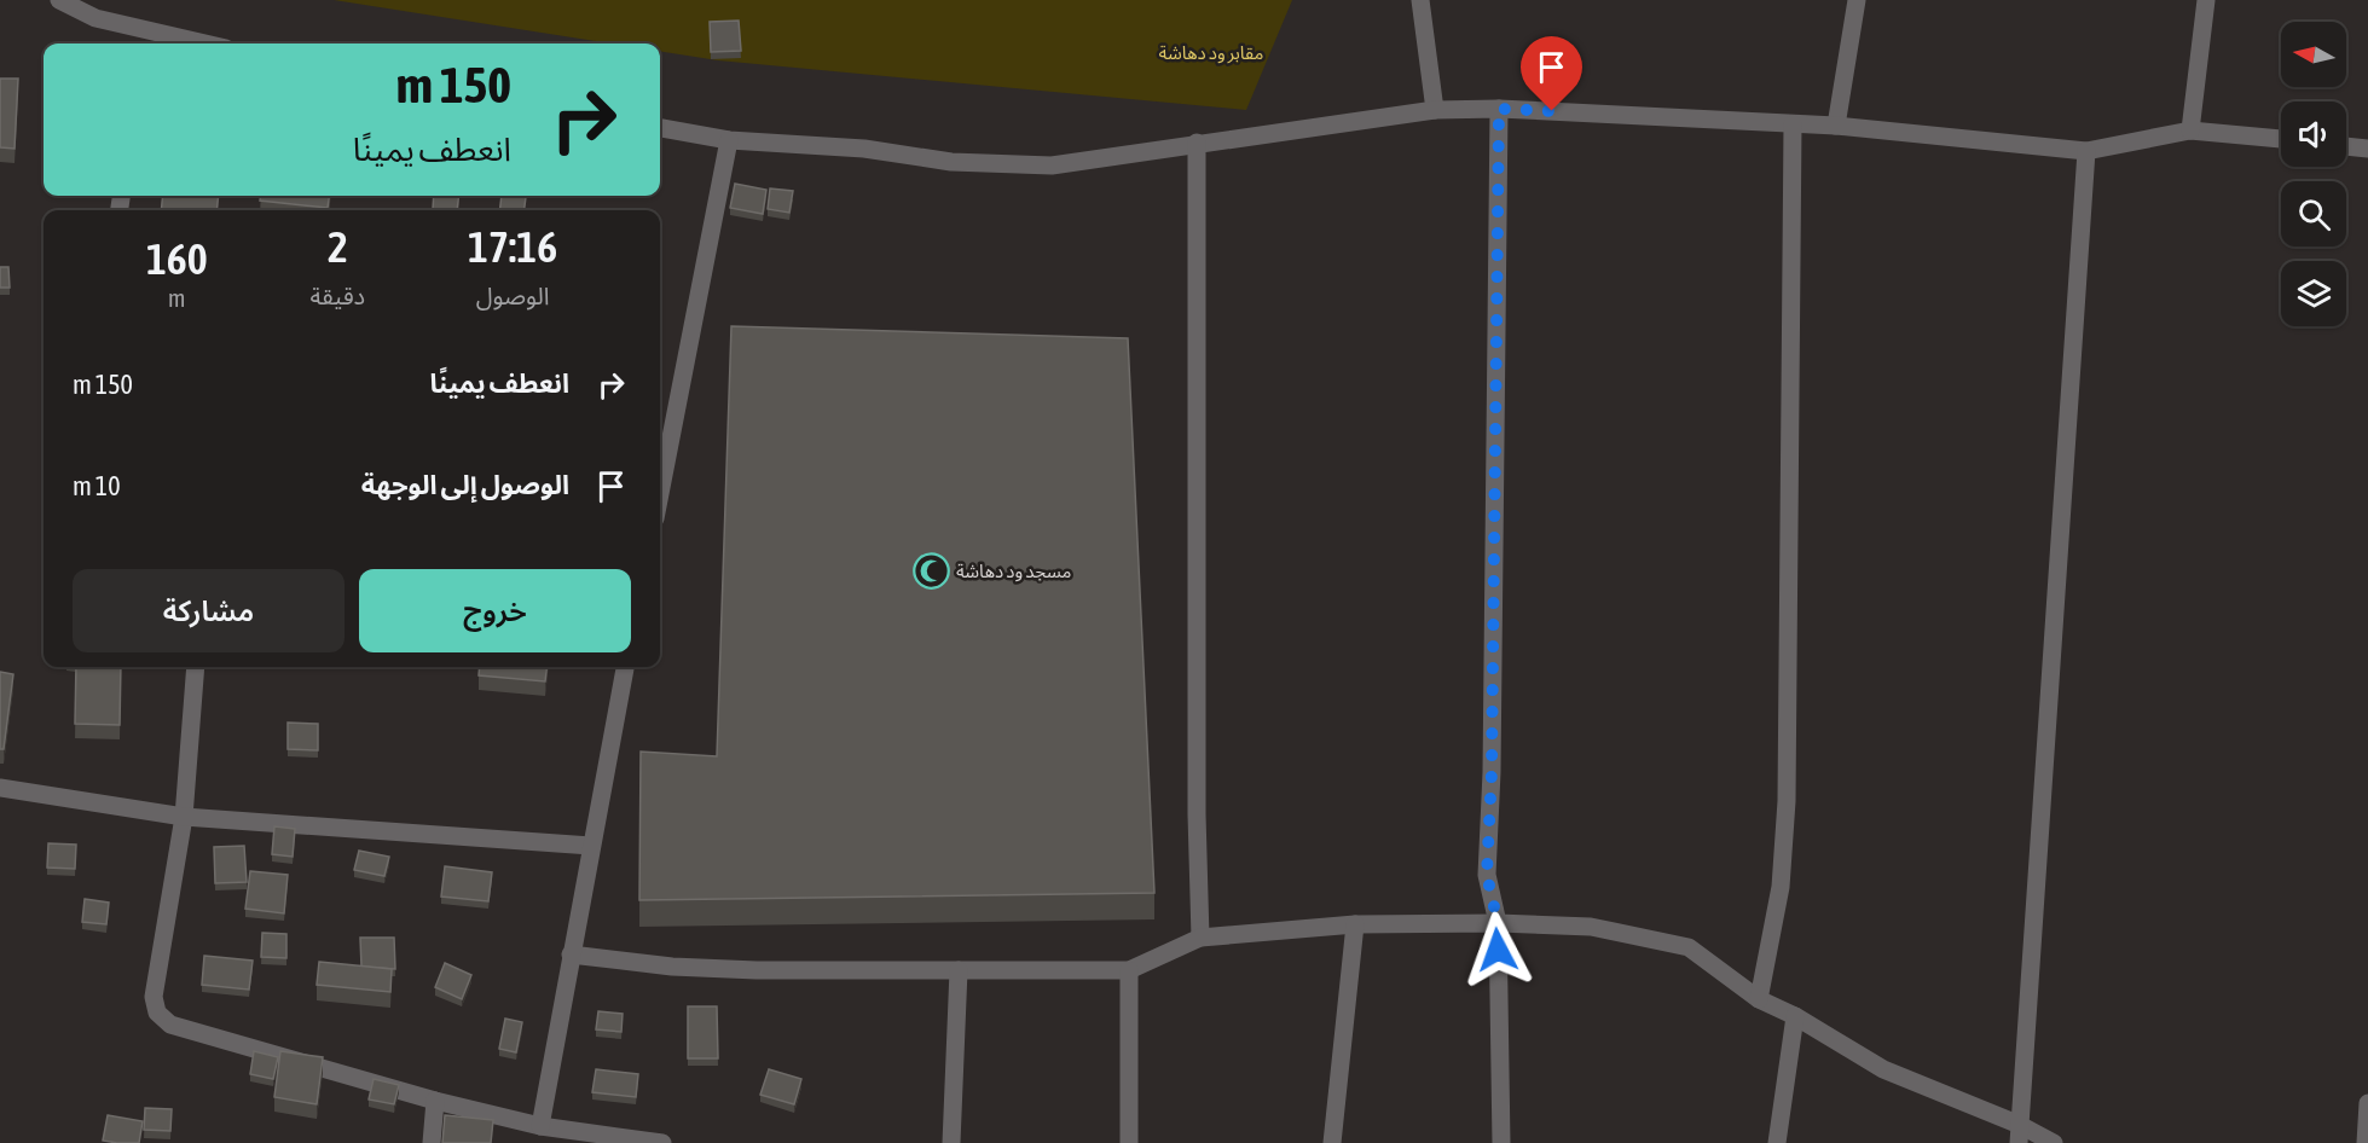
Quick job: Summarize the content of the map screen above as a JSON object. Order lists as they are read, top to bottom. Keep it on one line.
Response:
{"parks":["مقابر ود دهاشة"],"places":{"mosque":["مسجد ود دهاشة"]},"north":"left","page":{"turn":["150 m","انعطف يمينًا"],"eta":["17:16","الوصول","2","دقيقة","160","m"],"list":[{"name":"انعطف يمينًا","value":"150 m"},{"name":"الوصول إلى الوجهة","value":"10 m"}],"buttons":["خروج","مشاركة"]}}
